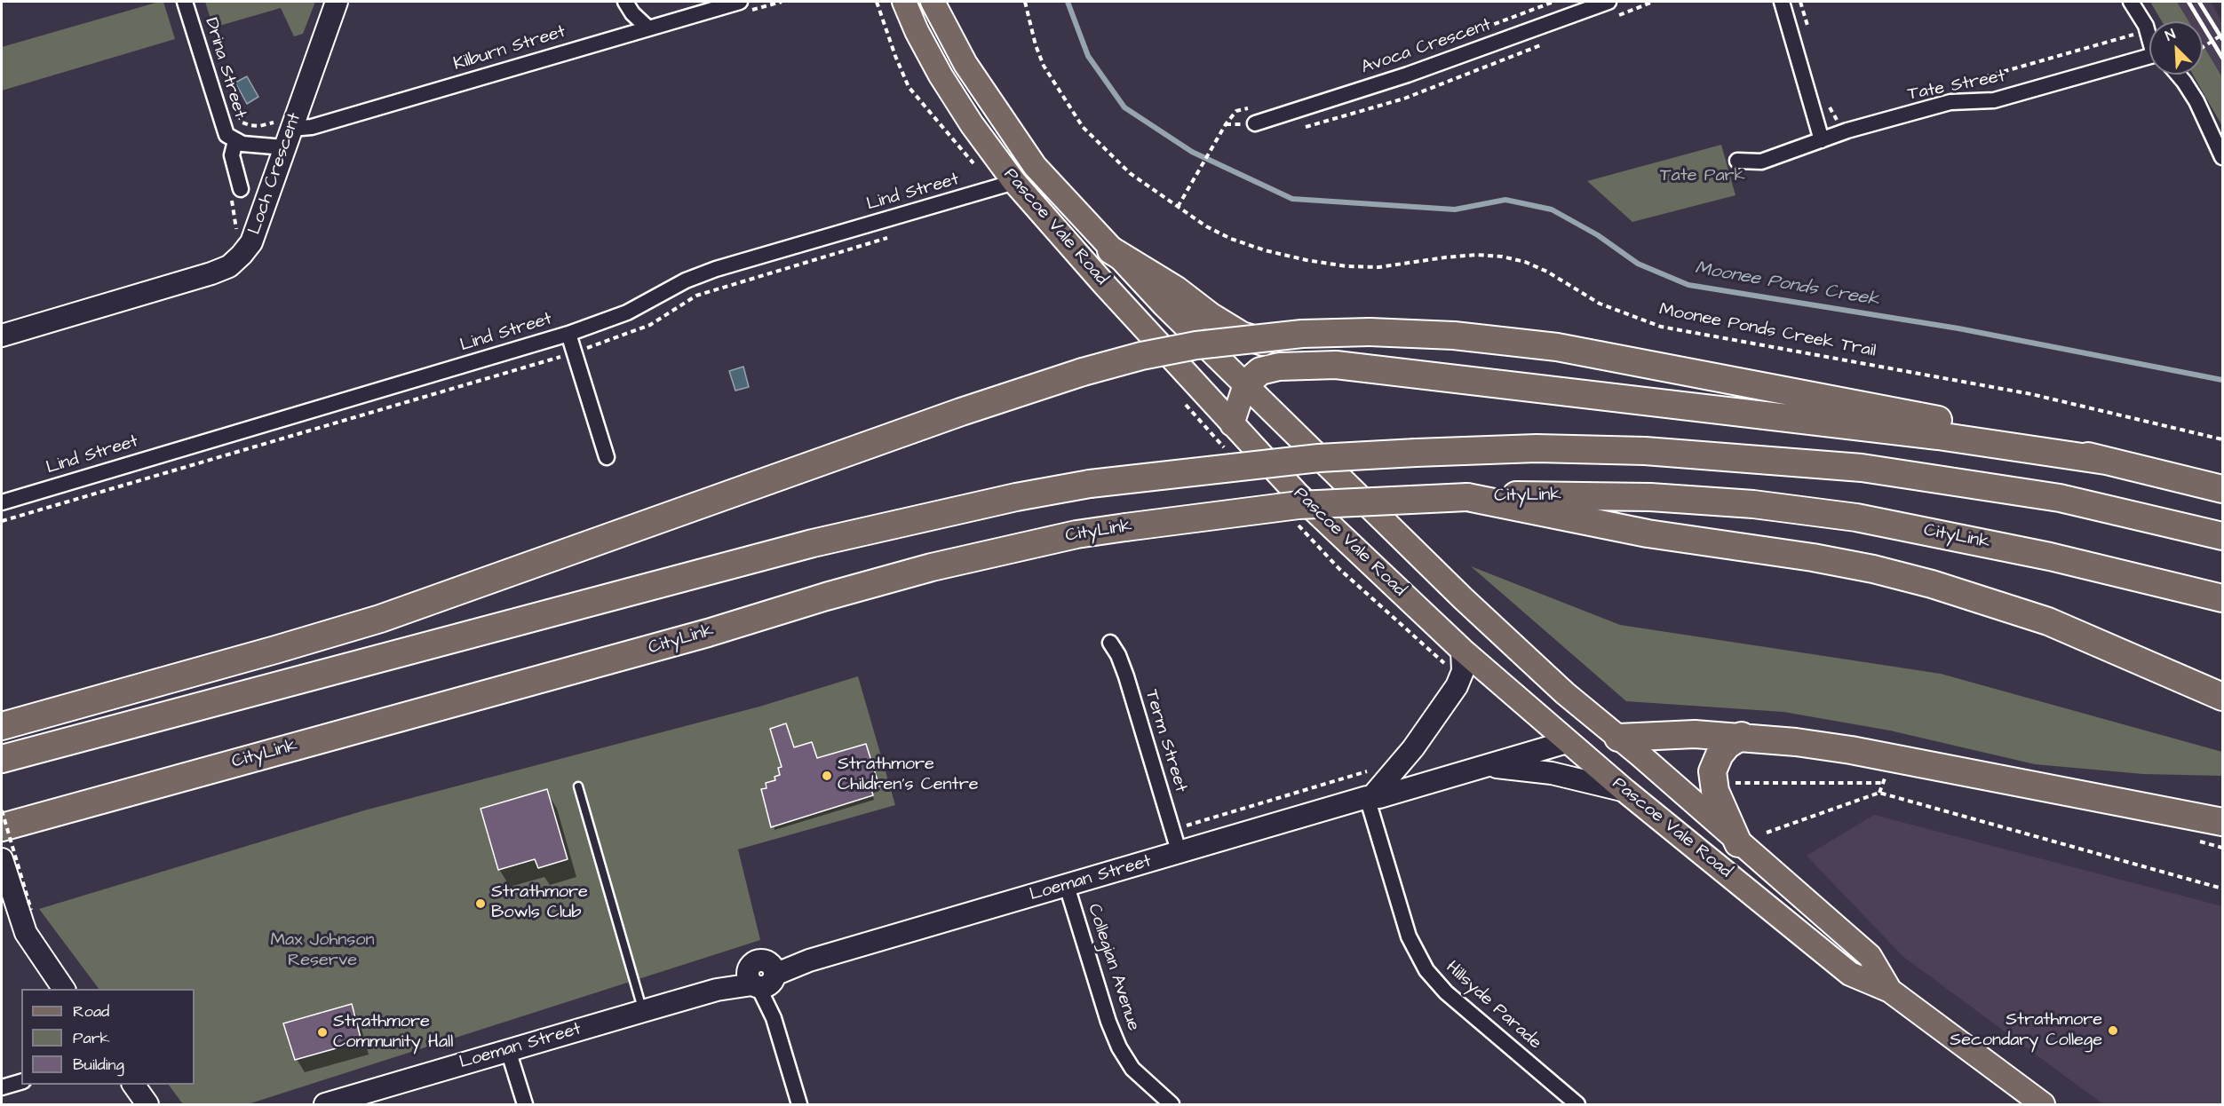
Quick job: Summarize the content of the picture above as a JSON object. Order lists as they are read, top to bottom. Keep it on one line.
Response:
{"streets":{"highway":["CityLink"],"main road":["Pascoe Vale Road"],"street":["Avoca Crescent","Kilburn Street","Drina Street","Tate Street","Loch Crescent","Lind Street","Term Street","Loeman Street","Collegian Avenue","Hillsyde Parade"],"path":["Moonee Ponds Creek Trail"]},"crossings":[["Kilburn Street","Drina Street"],["Kilburn Street","Loch Crescent"],["Drina Street","Loch Crescent"],["Lind Street","Pascoe Vale Road"],["Pascoe Vale Road","Loeman Street"],["Term Street","Loeman Street"],["Loeman Street","Collegian Avenue"],["Loeman Street","Hillsyde Parade"]],"water":["Moonee Ponds Creek"],"parks":["Tate Park","Max Johnson Reserve"],"places":["Strathmore Children's Centre","Strathmore Bowls Club","Strathmore Secondary College","Strathmore Community Hall"],"legend":["Road","Park","Building"],"north":"top left"}
